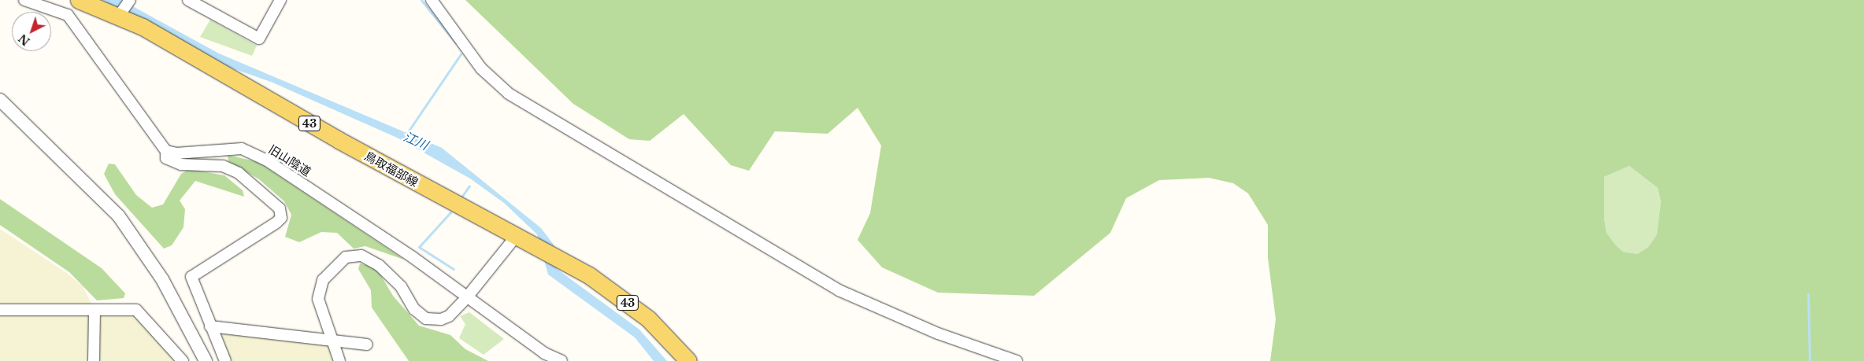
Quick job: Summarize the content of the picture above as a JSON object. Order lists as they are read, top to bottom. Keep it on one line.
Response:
{"streets":{"main road":["43","鳥取福部線"],"street":["旧山陰道"]},"water":["江川"],"north":"bottom left"}
